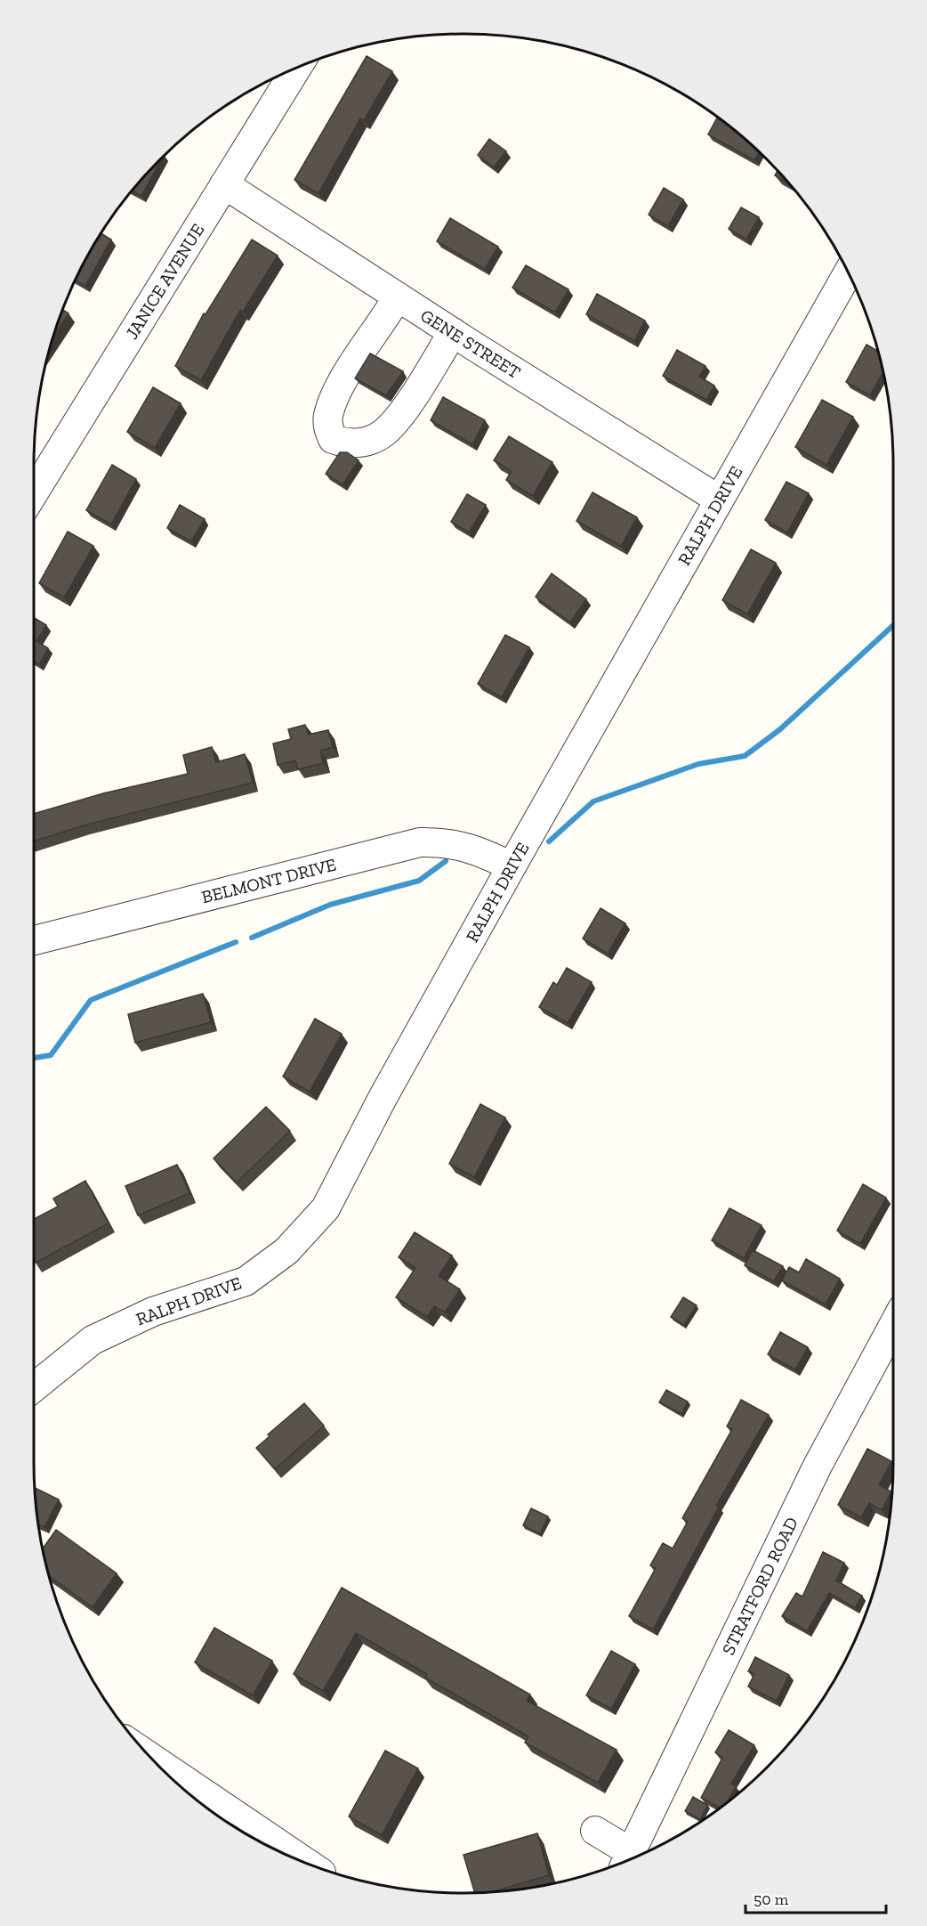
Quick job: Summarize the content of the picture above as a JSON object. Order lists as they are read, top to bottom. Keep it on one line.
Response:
{"streets":{"street":["JANICE AVENUE","GENE STREET","RALPH DRIVE","BELMONT DRIVE","STRATFORD ROAD"]},"crossings":[["JANICE AVENUE","GENE STREET"],["GENE STREET","RALPH DRIVE"],["RALPH DRIVE","BELMONT DRIVE"]],"scale_bar":"50 m"}
